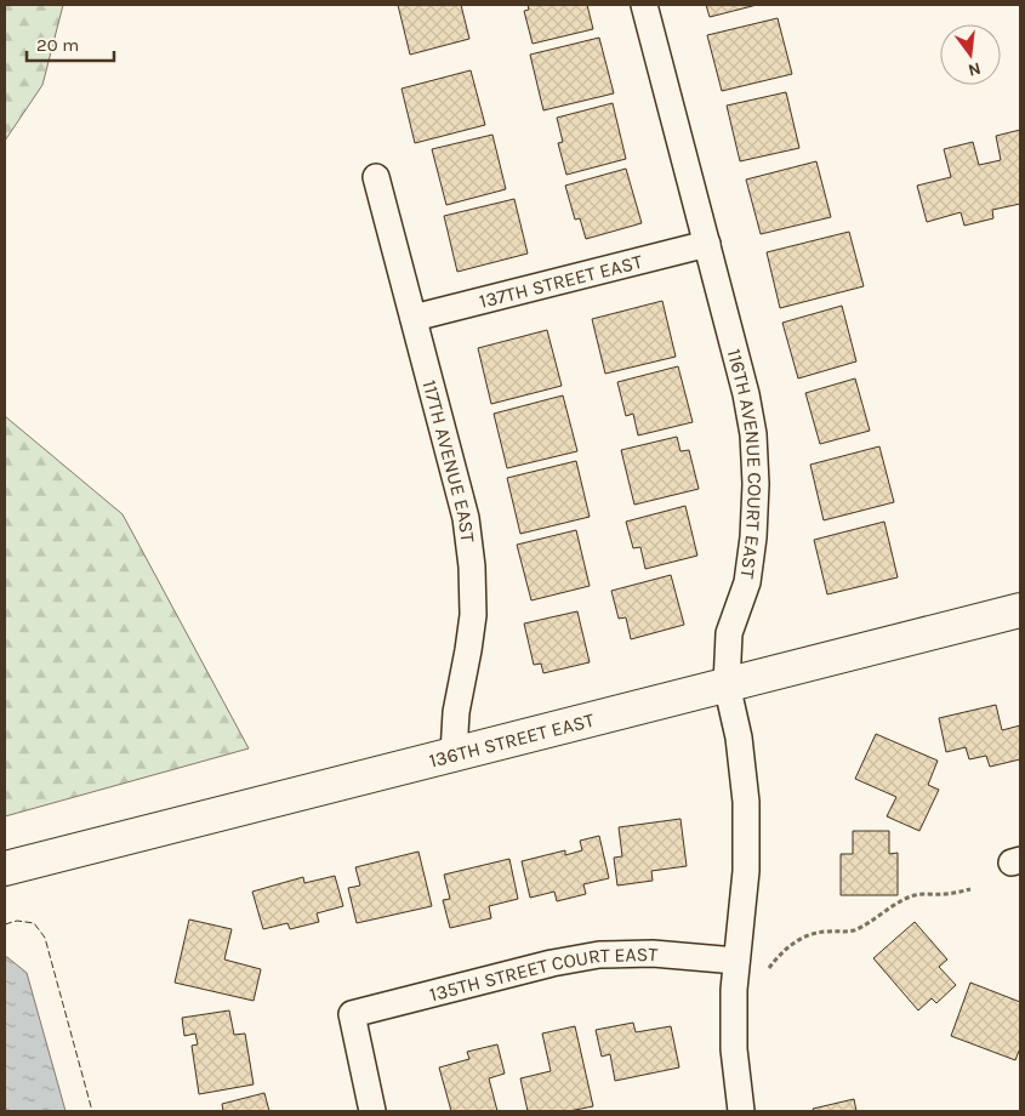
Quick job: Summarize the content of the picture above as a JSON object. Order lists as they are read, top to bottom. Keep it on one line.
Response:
{"streets":{"street":["137TH STREET EAST","117TH AVENUE EAST","116TH AVENUE COURT EAST","136TH STREET EAST","135TH STREET COURT EAST"]},"crossings":[["137TH STREET EAST","117TH AVENUE EAST"],["137TH STREET EAST","116TH AVENUE COURT EAST"],["117TH AVENUE EAST","136TH STREET EAST"],["116TH AVENUE COURT EAST","136TH STREET EAST"],["116TH AVENUE COURT EAST","135TH STREET COURT EAST"]],"scale_bar":"20 m","north":"bottom"}
